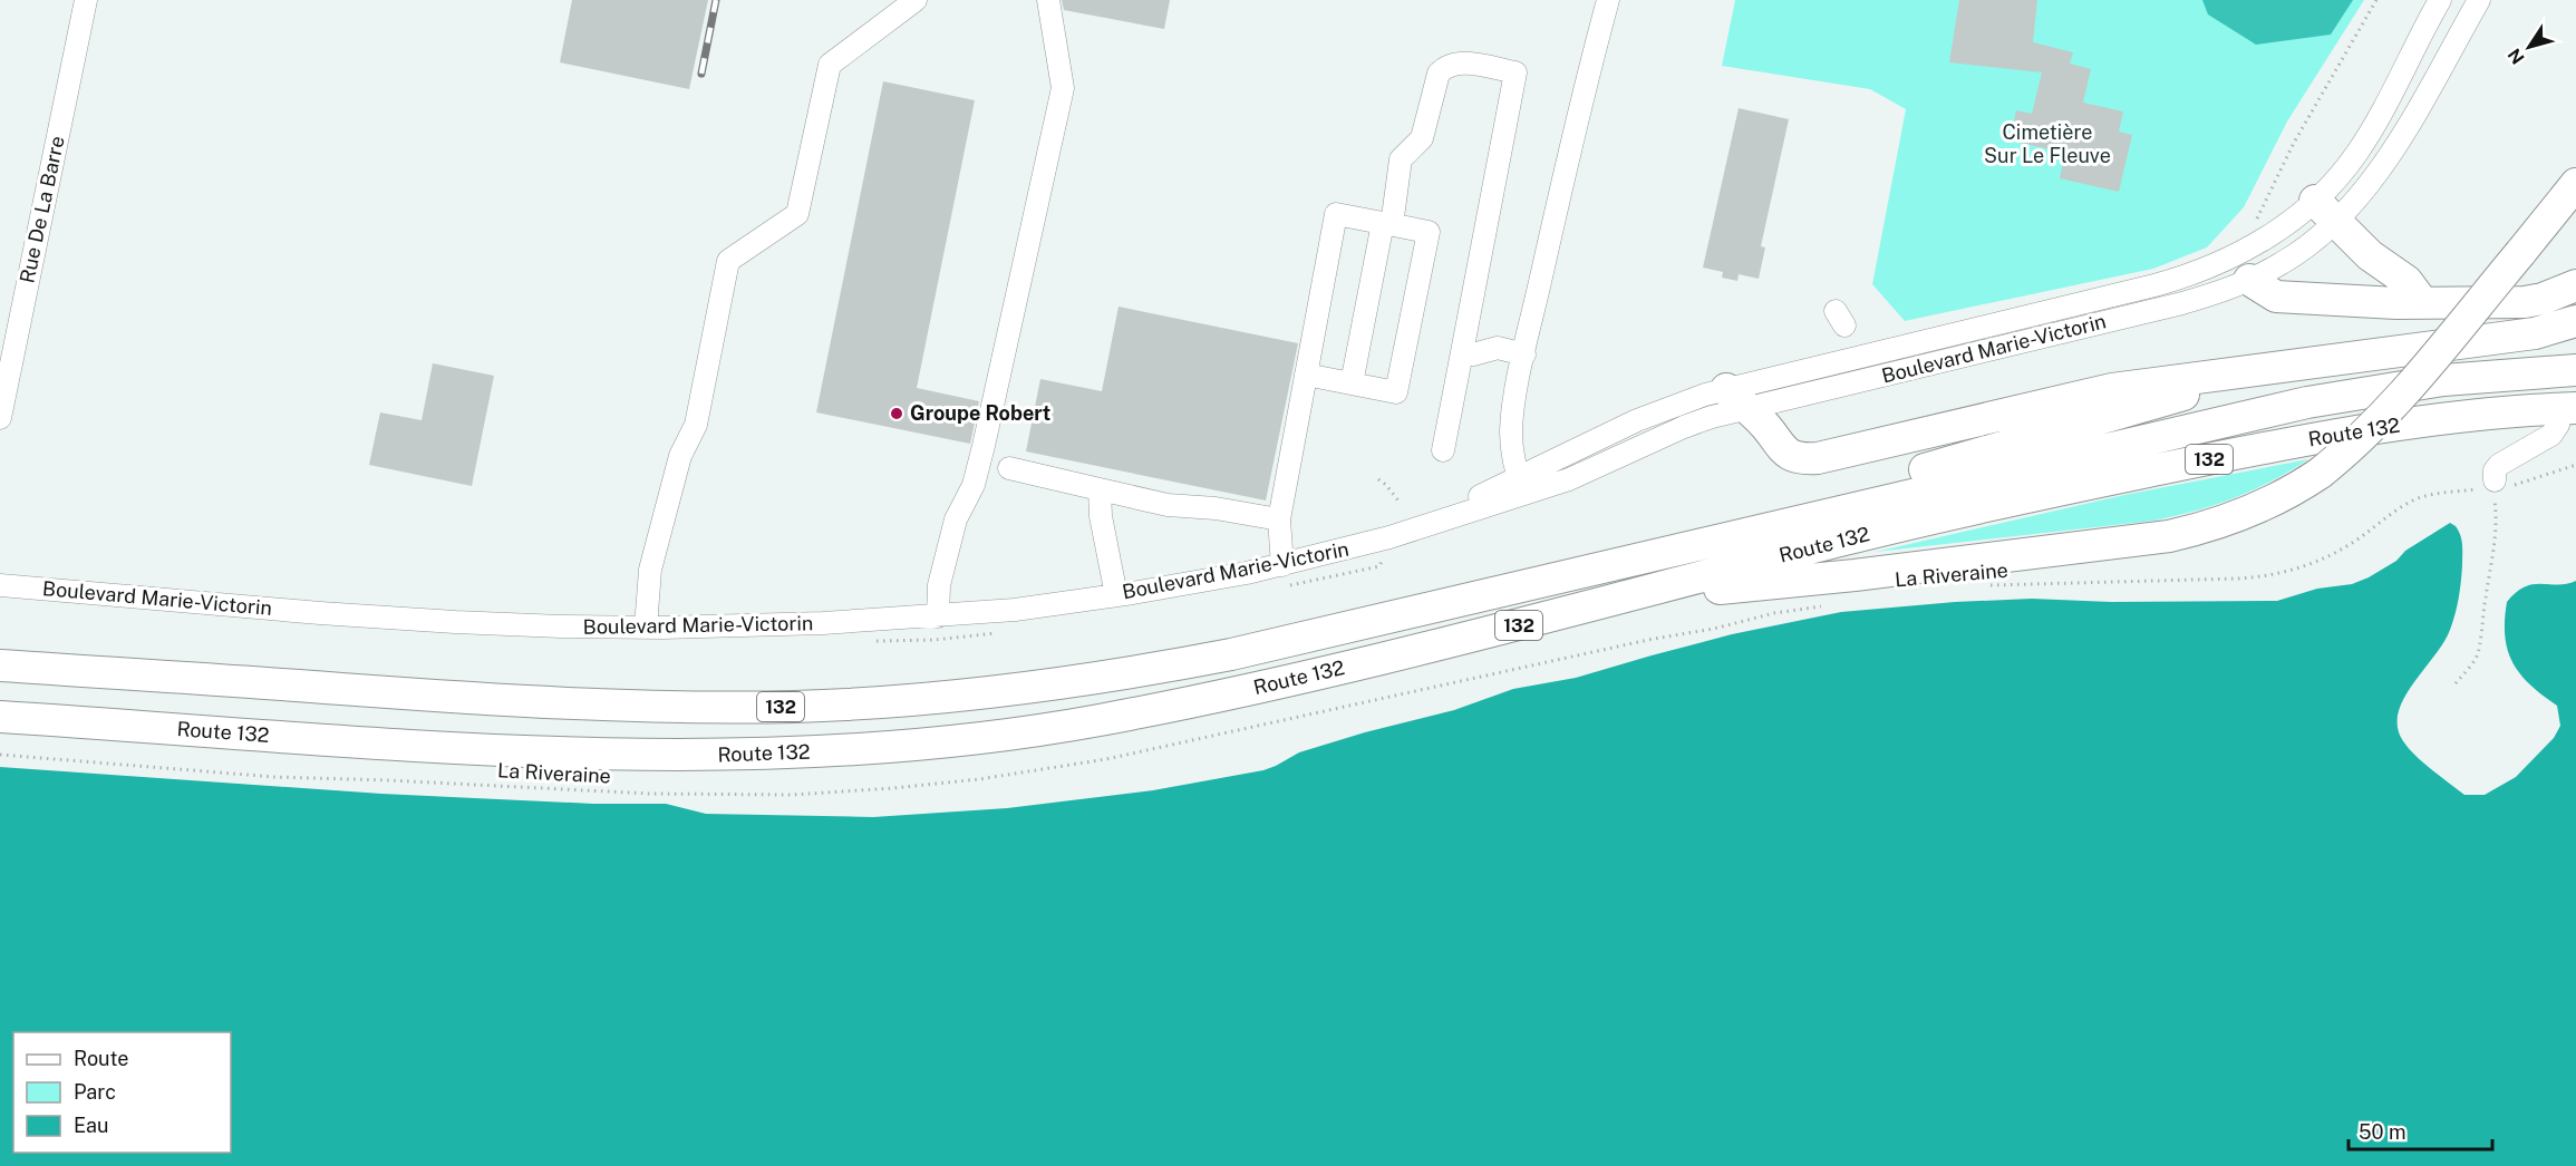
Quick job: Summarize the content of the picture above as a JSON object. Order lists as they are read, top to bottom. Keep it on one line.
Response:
{"streets":{"highway":["Route 132","132"],"street":["Rue De La Barre","Boulevard Marie-Victorin"],"path":["La Riveraine"]},"parks":["Cimetière Sur Le Fleuve"],"places":["Groupe Robert"],"legend":["Route","Parc","Eau"],"scale_bar":"50 m","north":"bottom left"}
